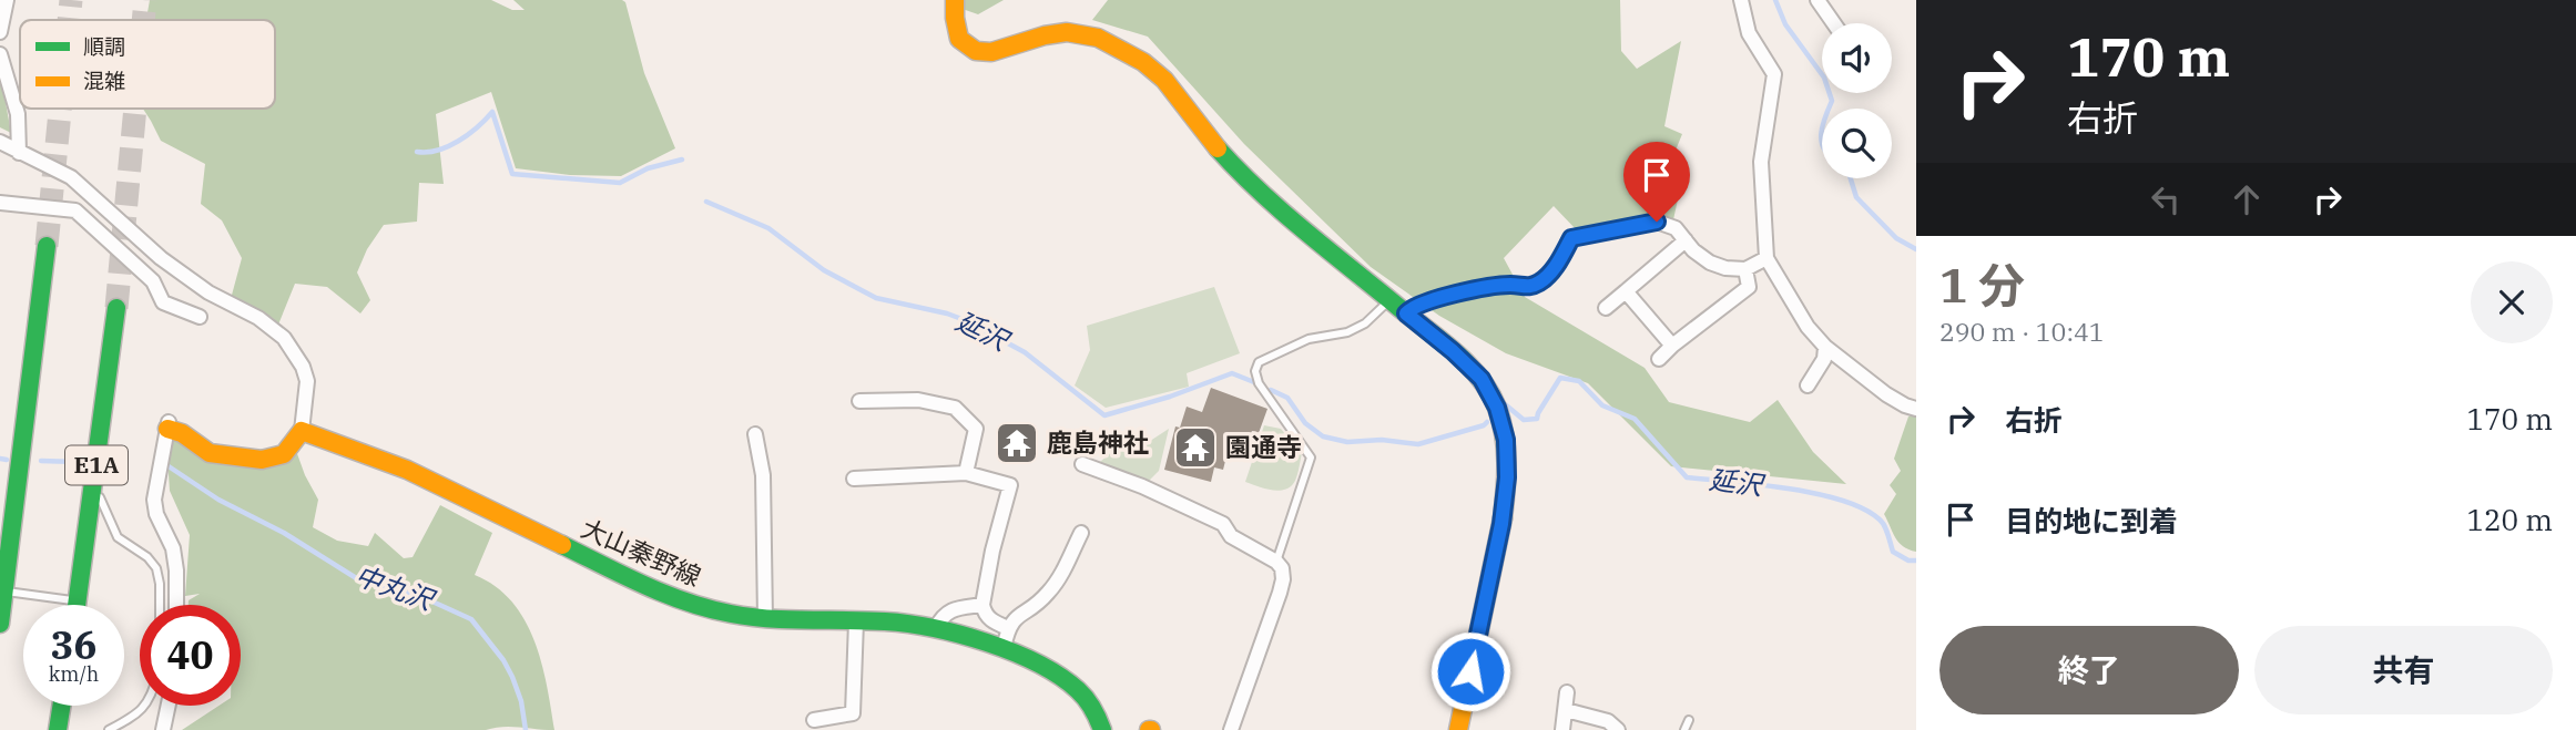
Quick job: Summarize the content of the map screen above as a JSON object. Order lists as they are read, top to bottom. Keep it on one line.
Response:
{"streets":{"main road":["E1A","大山秦野線"]},"water":["延沢","中丸沢"],"places":{"temple":["鹿島神社","園通寺"]},"legend":["順調","混雑"],"page":{"turn":["170 m","右折"],"heading":["1 分","290 m · 10:41"],"list":[{"name":"右折","value":"170 m"},{"name":"目的地に到着","value":"120 m"}],"speed":"36 km/h","limit":"40","buttons":["終了","共有"]}}
